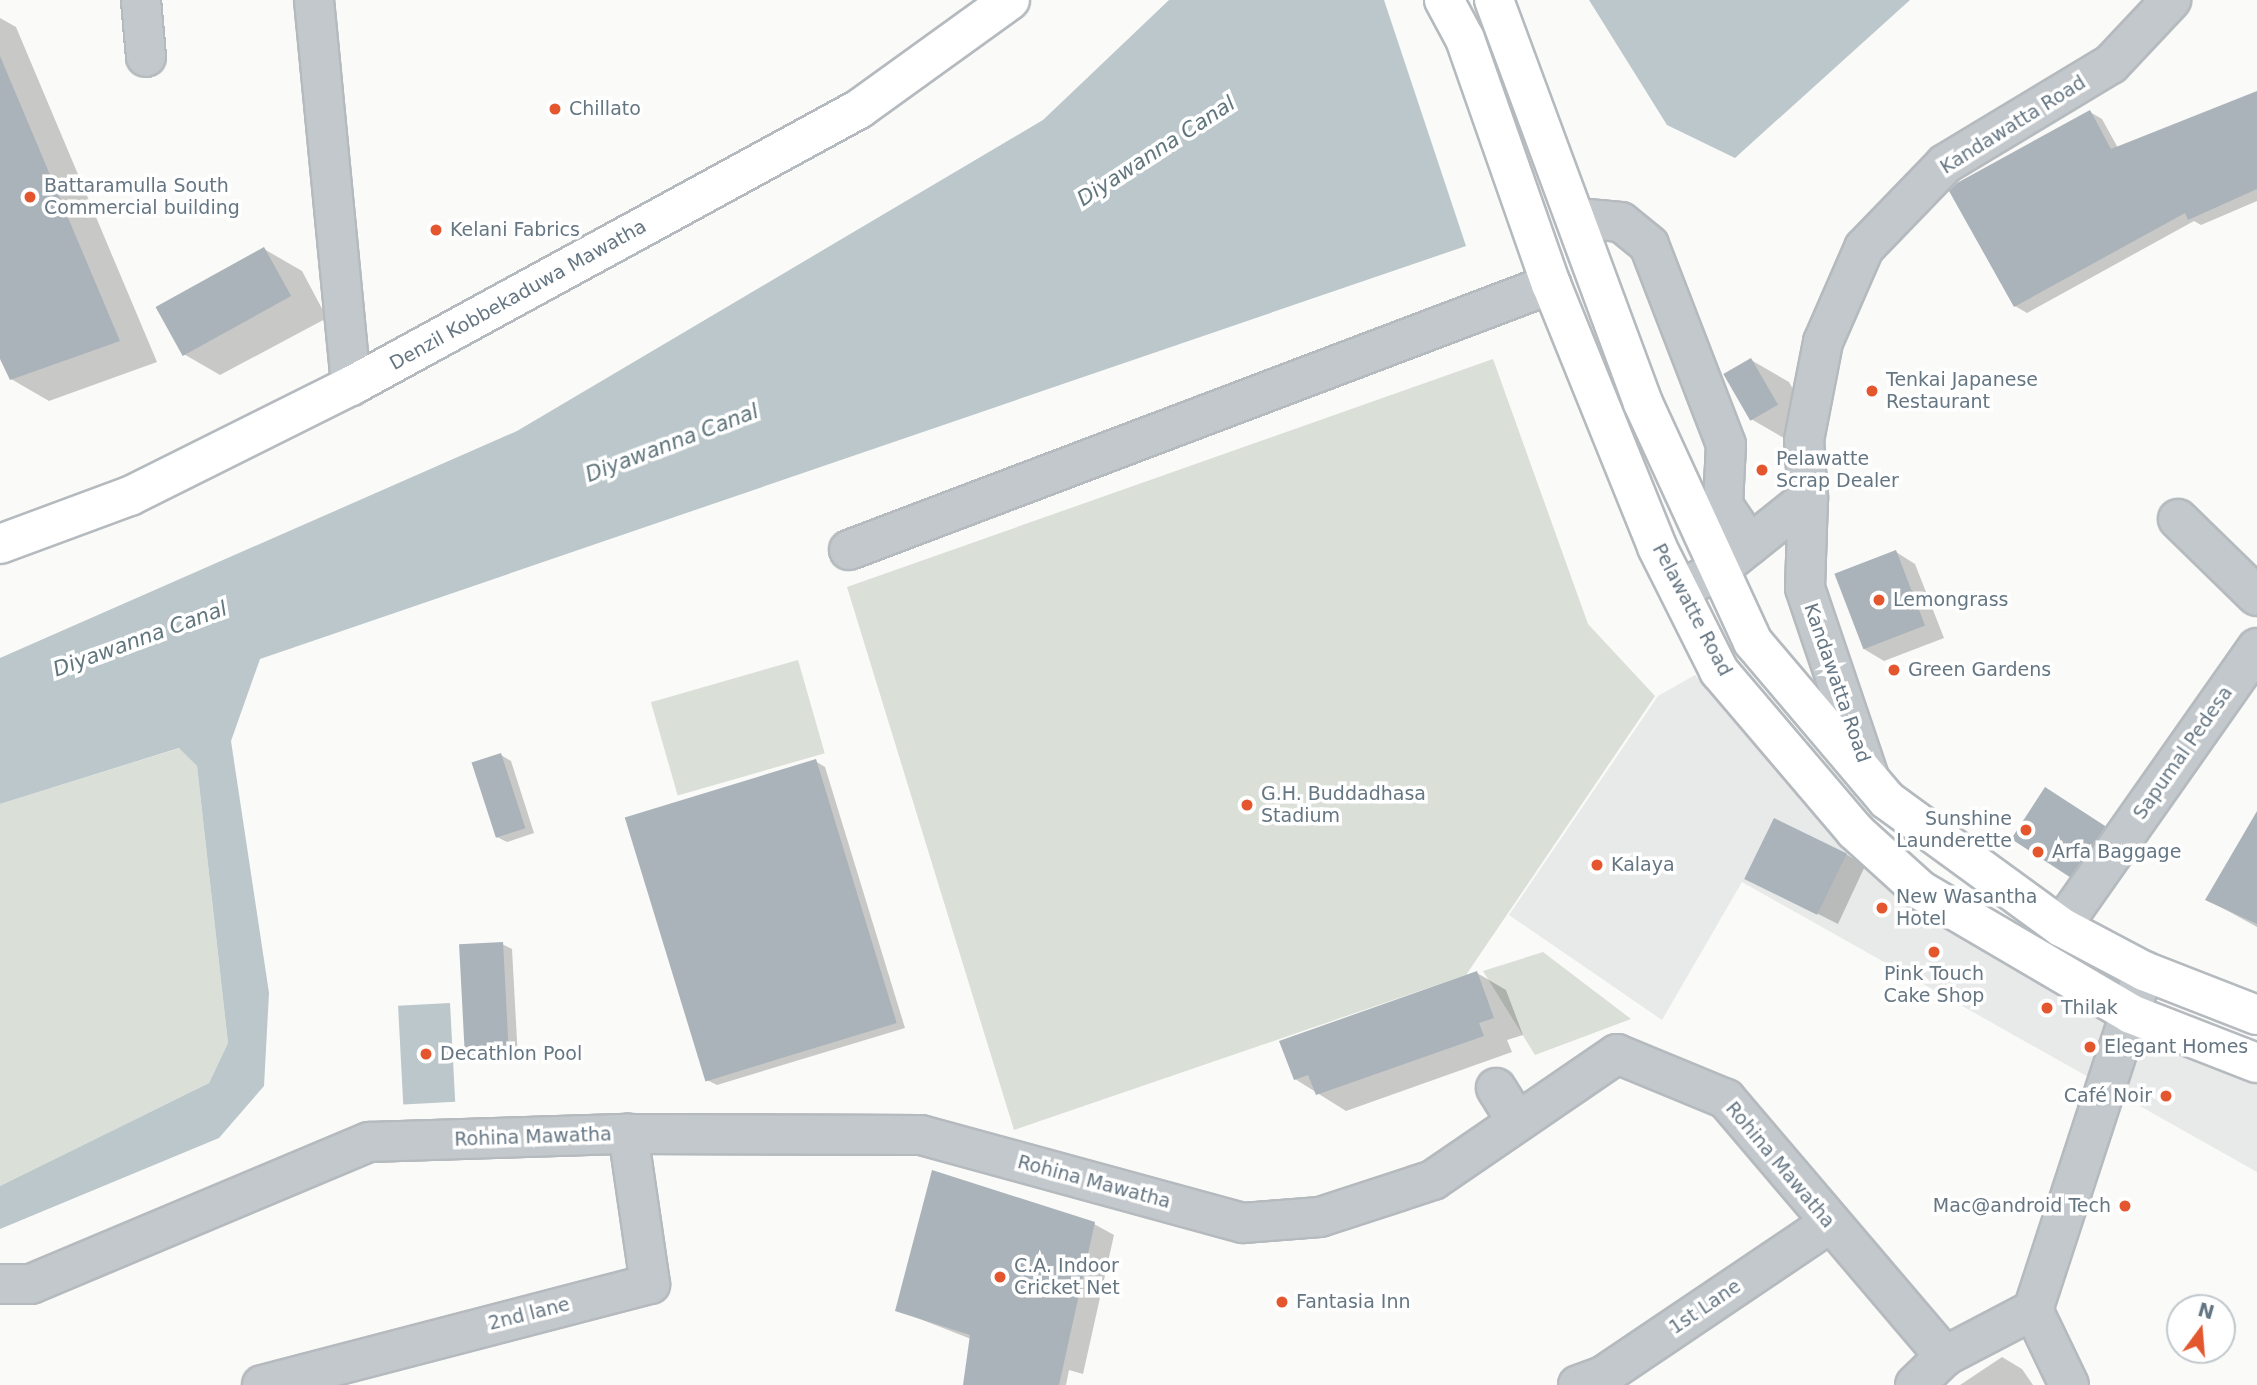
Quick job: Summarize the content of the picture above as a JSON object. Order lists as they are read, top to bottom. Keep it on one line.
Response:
{"streets":{"main road":["Denzil Kobbekaduwa Mawatha","Pelawatte Road"],"street":["Kandawatta Road","Sapumal Pedesa","Rohina Mawatha","1st Lane","2nd lane"]},"crossings":[["Kandawatta Road","Pelawatte Road"],["Pelawatte Road","Sapumal Pedesa"],["Rohina Mawatha","1st Lane"],["Rohina Mawatha","2nd lane"]],"water":["Diyawanna Canal"],"places":["Chillato","Battaramulla South Commercial building","Kelani Fabrics","Tenkai Japanese Restaurant","Pelawatte Scrap Dealer","Lemongrass","Green Gardens","G.H. Buddadhasa Stadium","Sunshine Launderette","Arfa Baggage","Kalaya","New Wasantha Hotel","Pink Touch Cake Shop","Thilak","Elegant Homes","Decathlon Pool","Café Noir","Mac@android Tech","C.A. Indoor Cricket Net","Fantasia Inn"],"north":"top"}
